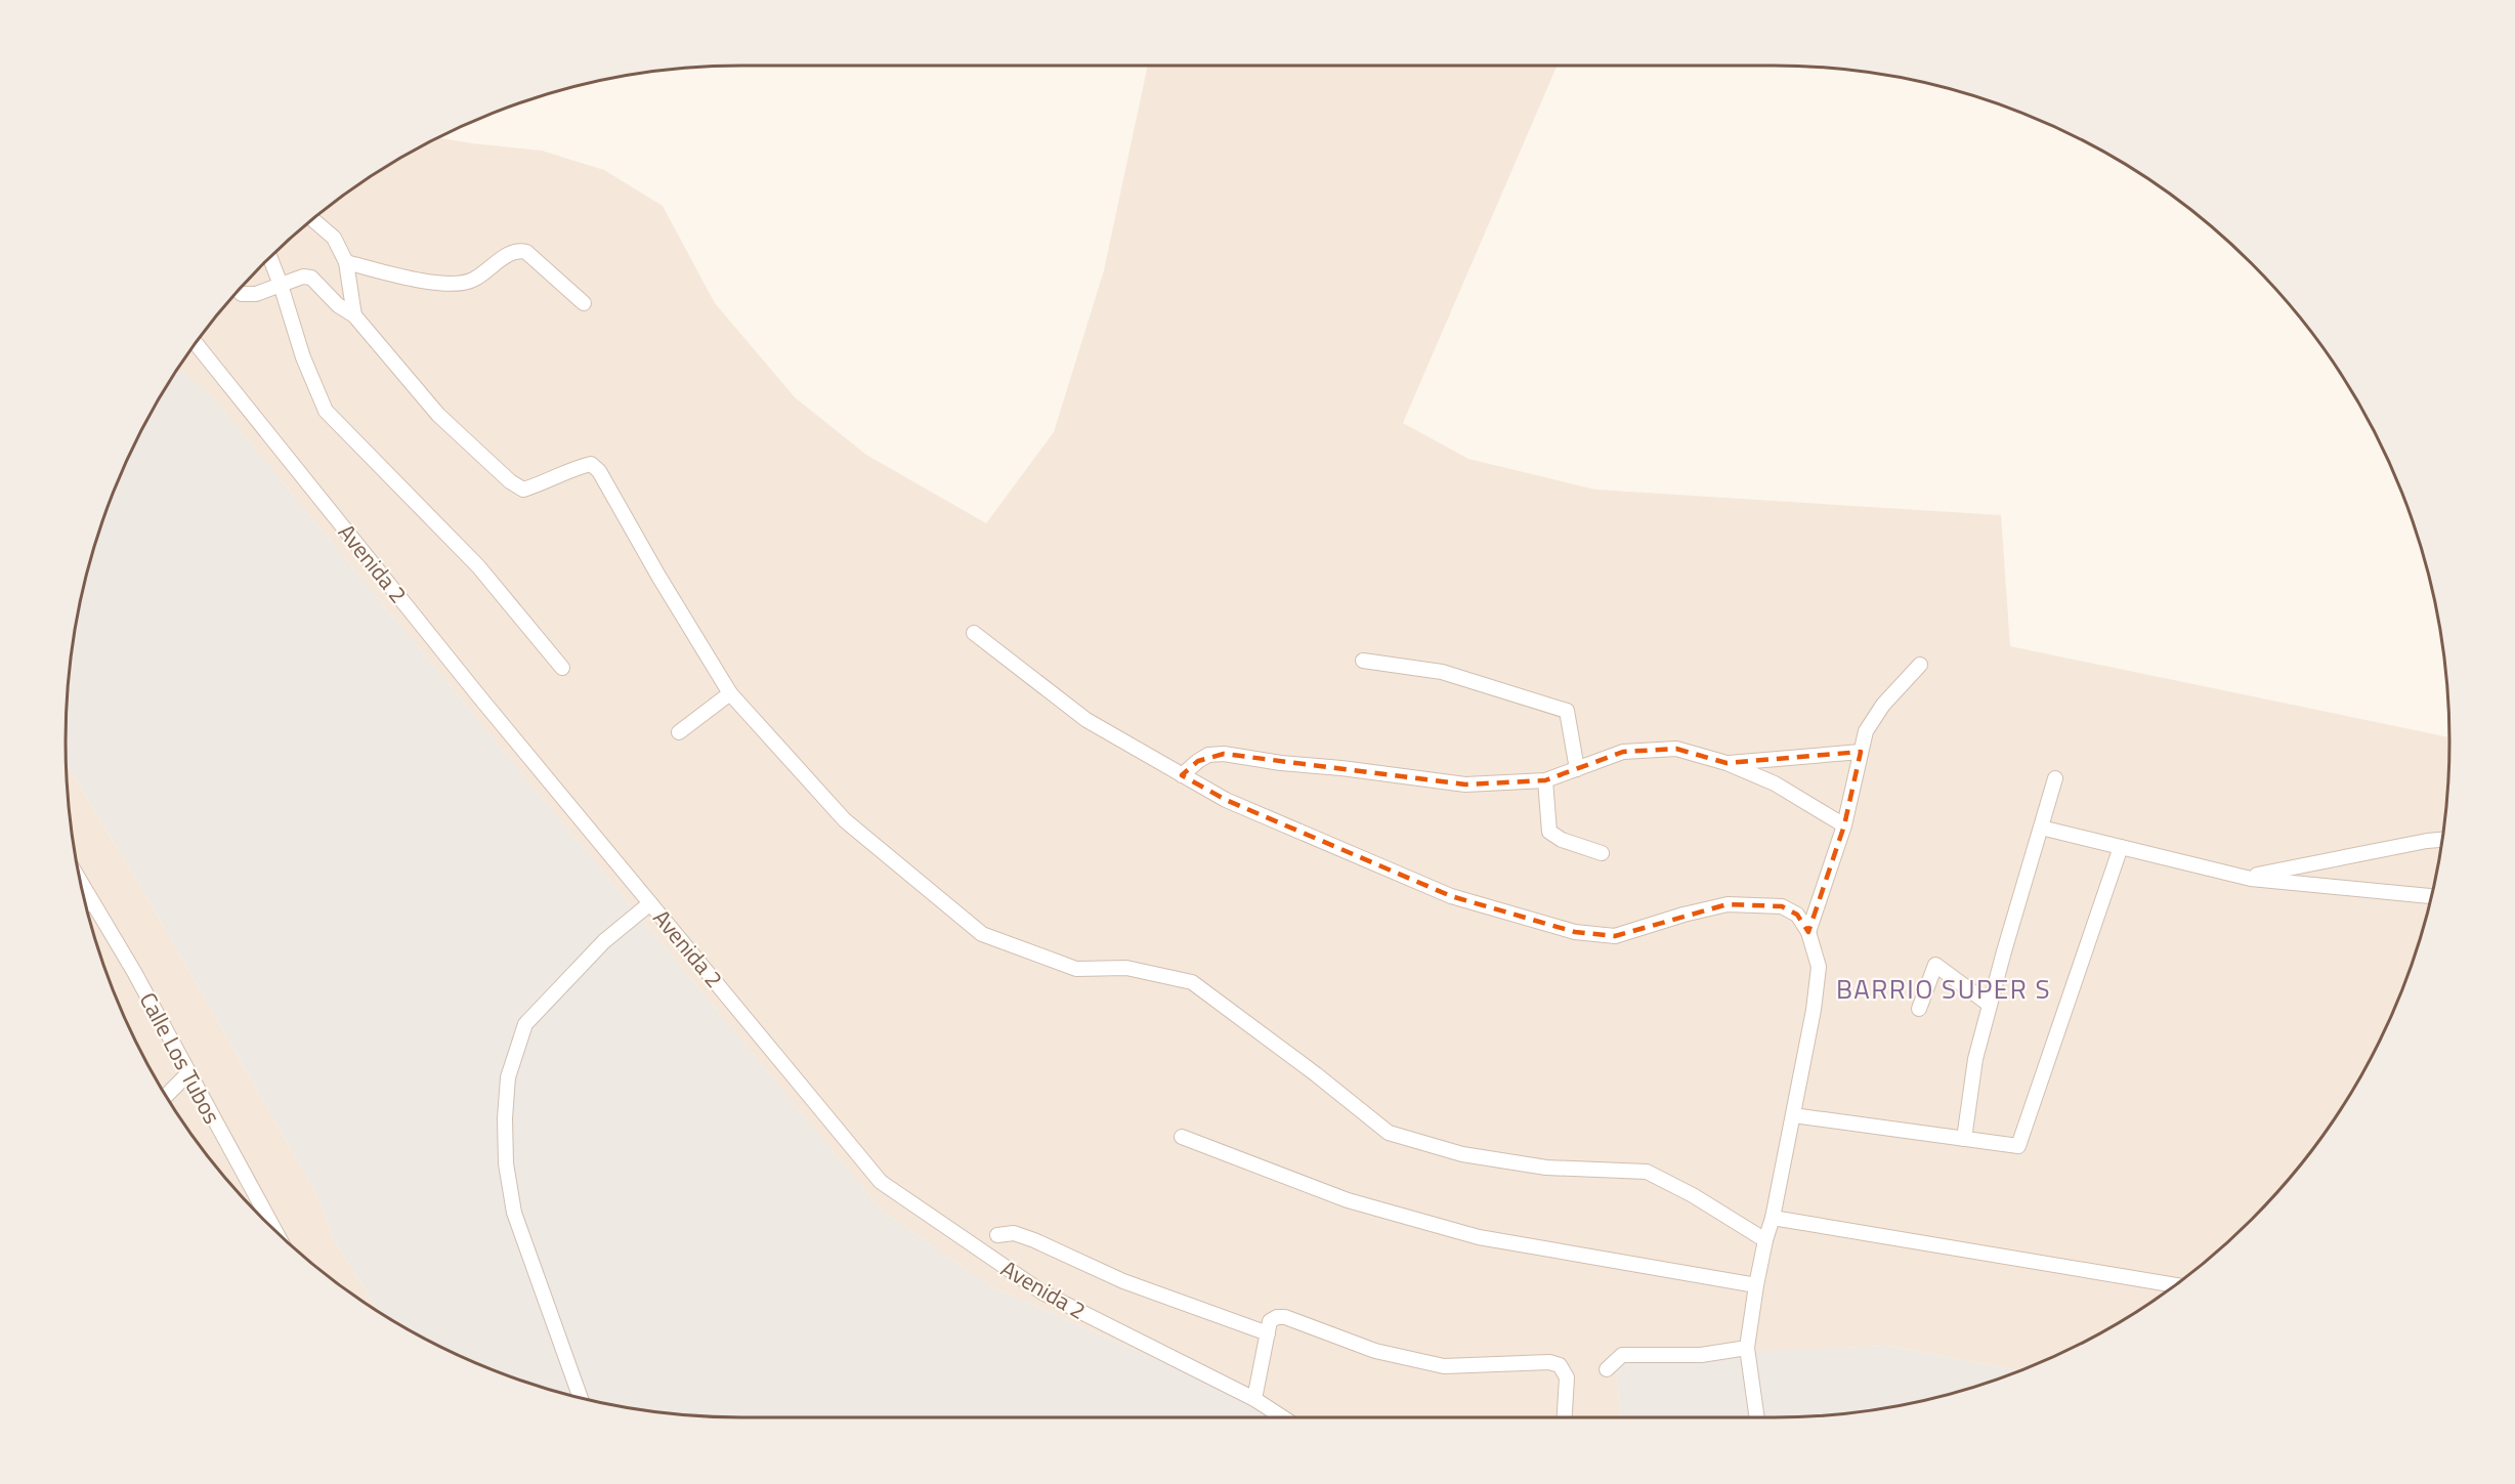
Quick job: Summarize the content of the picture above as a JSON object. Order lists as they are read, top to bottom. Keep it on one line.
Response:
{"streets":{"street":["Avenida 2","Calle Los Tubos"]},"districts":["BARRIO SUPER S"]}
